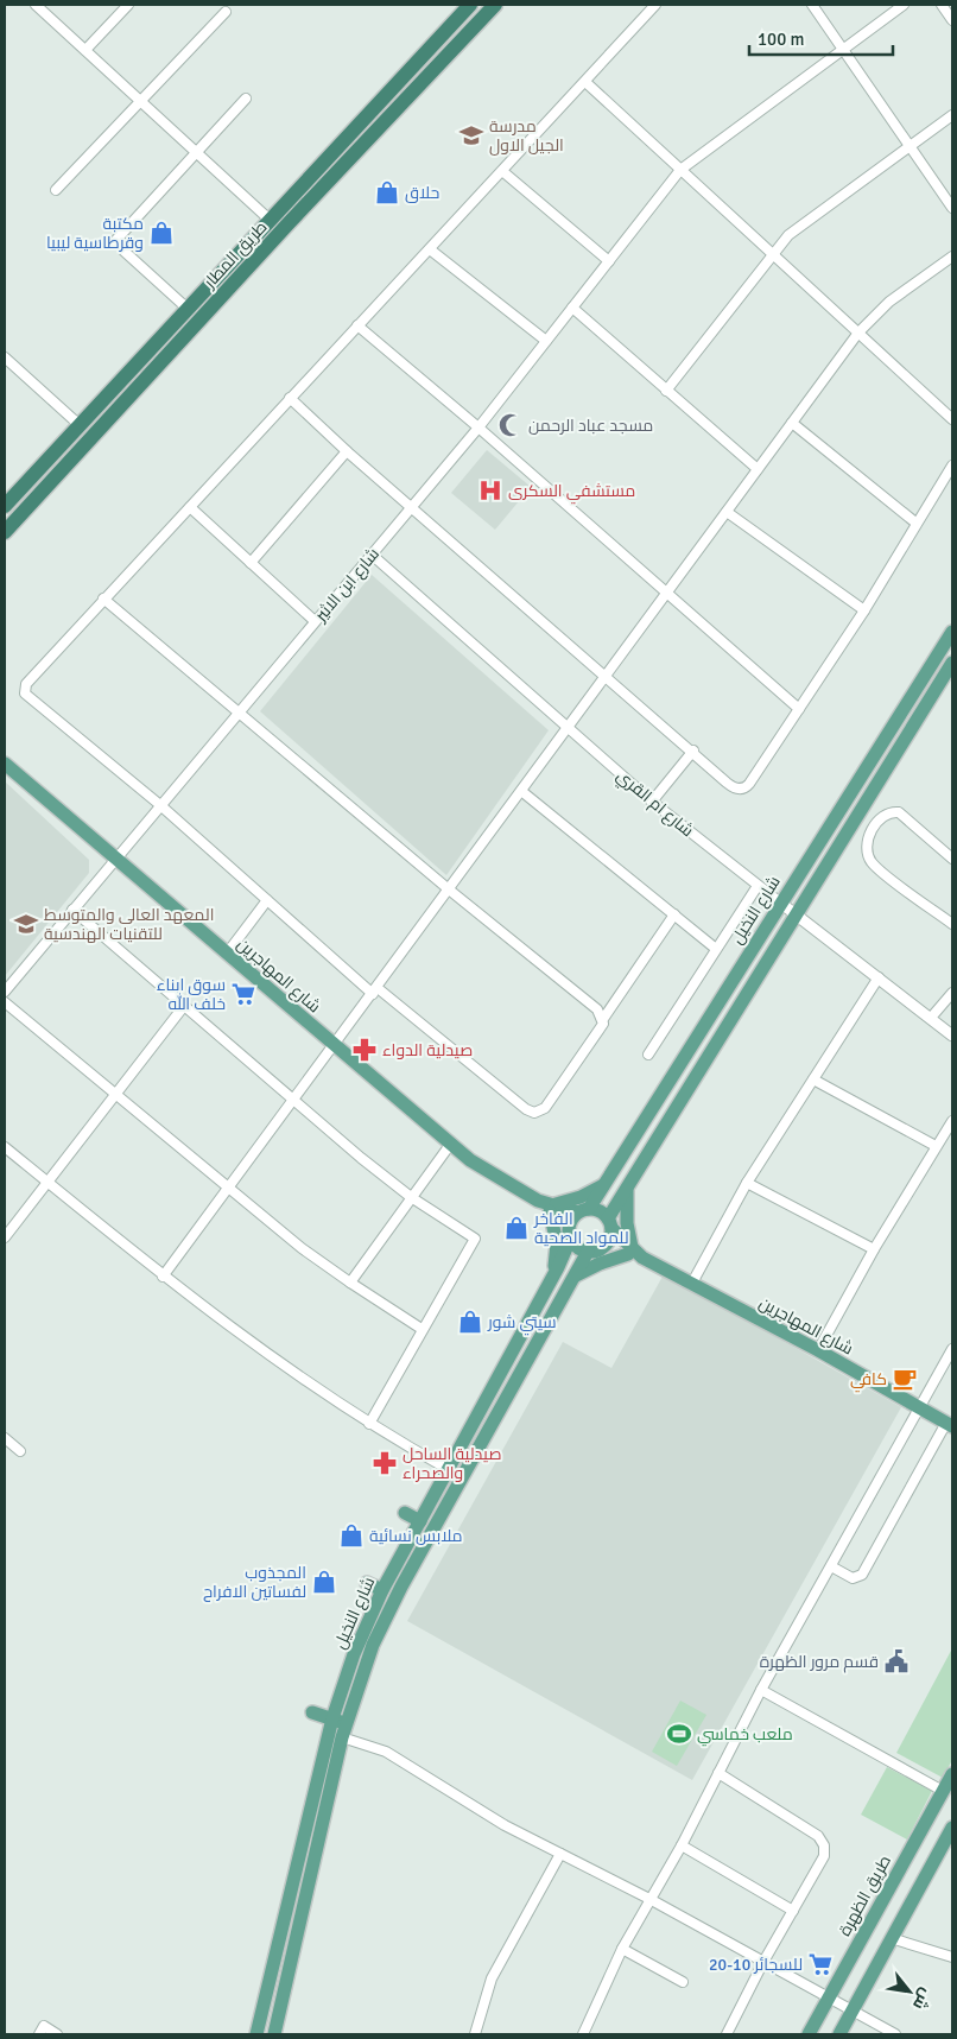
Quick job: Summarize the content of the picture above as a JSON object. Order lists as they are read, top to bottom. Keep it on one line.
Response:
{"streets":{"highway":["طريق المطار"],"main road":["شارع النخيل","شارع المهاجرين","طريق الظهرة"],"street":["شارع ابن الاثير","شارع ام القري"]},"crossings":[["شارع ابن الاثير","شارع ام القري"],["شارع ابن الاثير","شارع المهاجرين"],["شارع ام القري","شارع النخيل"],["شارع النخيل","شارع المهاجرين"]],"places":{"school or university":["مدرسة الجيل الاول","المعهد العالي والمتوسط للتقنيات الهندسية"],"shop":["حلاق","مكتبة وقرطاسية ليبيا","الفاخر للمواد الصحية","سيتي شور","ملابس نسائية","المجذوب لفساتين الافراح"],"mosque":["مسجد عباد الرحمن"],"hospital":["مستشفي السكرى"],"supermarket":["سوق ابناء خلف الله","20-10 للسجائر"],"pharmacy":["صيدلية الدواء","صيدلية الساحل والصحراء"],"cafe":["كافي"],"public building":["قسم مرور الظهرة"],"sports":["ملعب خماسي"]},"scale_bar":"100 m","north":"bottom right"}
